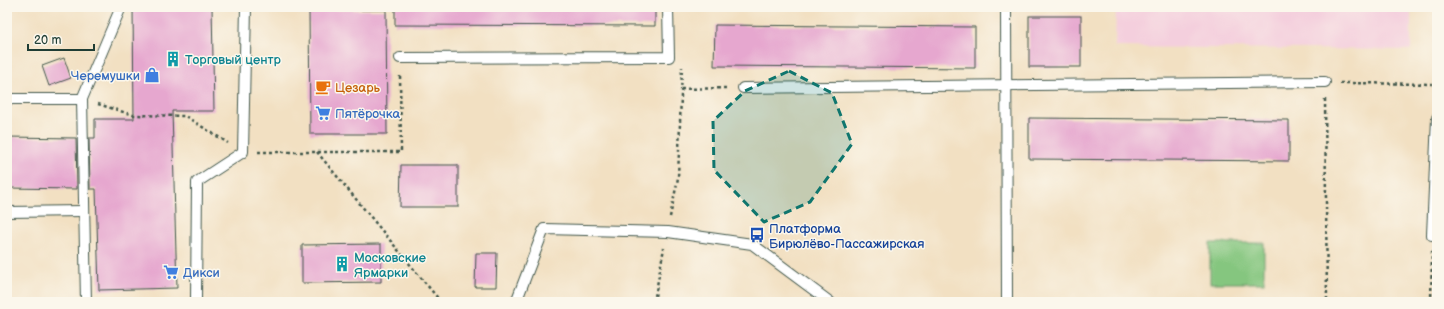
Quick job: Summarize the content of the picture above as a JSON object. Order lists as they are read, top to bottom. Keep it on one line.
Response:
{"places":{"building":["Торговый центр","Московские Ярмарки"],"shop":["Черемушки"],"cafe":["Цезарь"],"supermarket":["Пятёрочка","Дикси"],"bus stop":["Платформа Бирюлёво-Пассажирская"]},"scale_bar":"20 m"}
